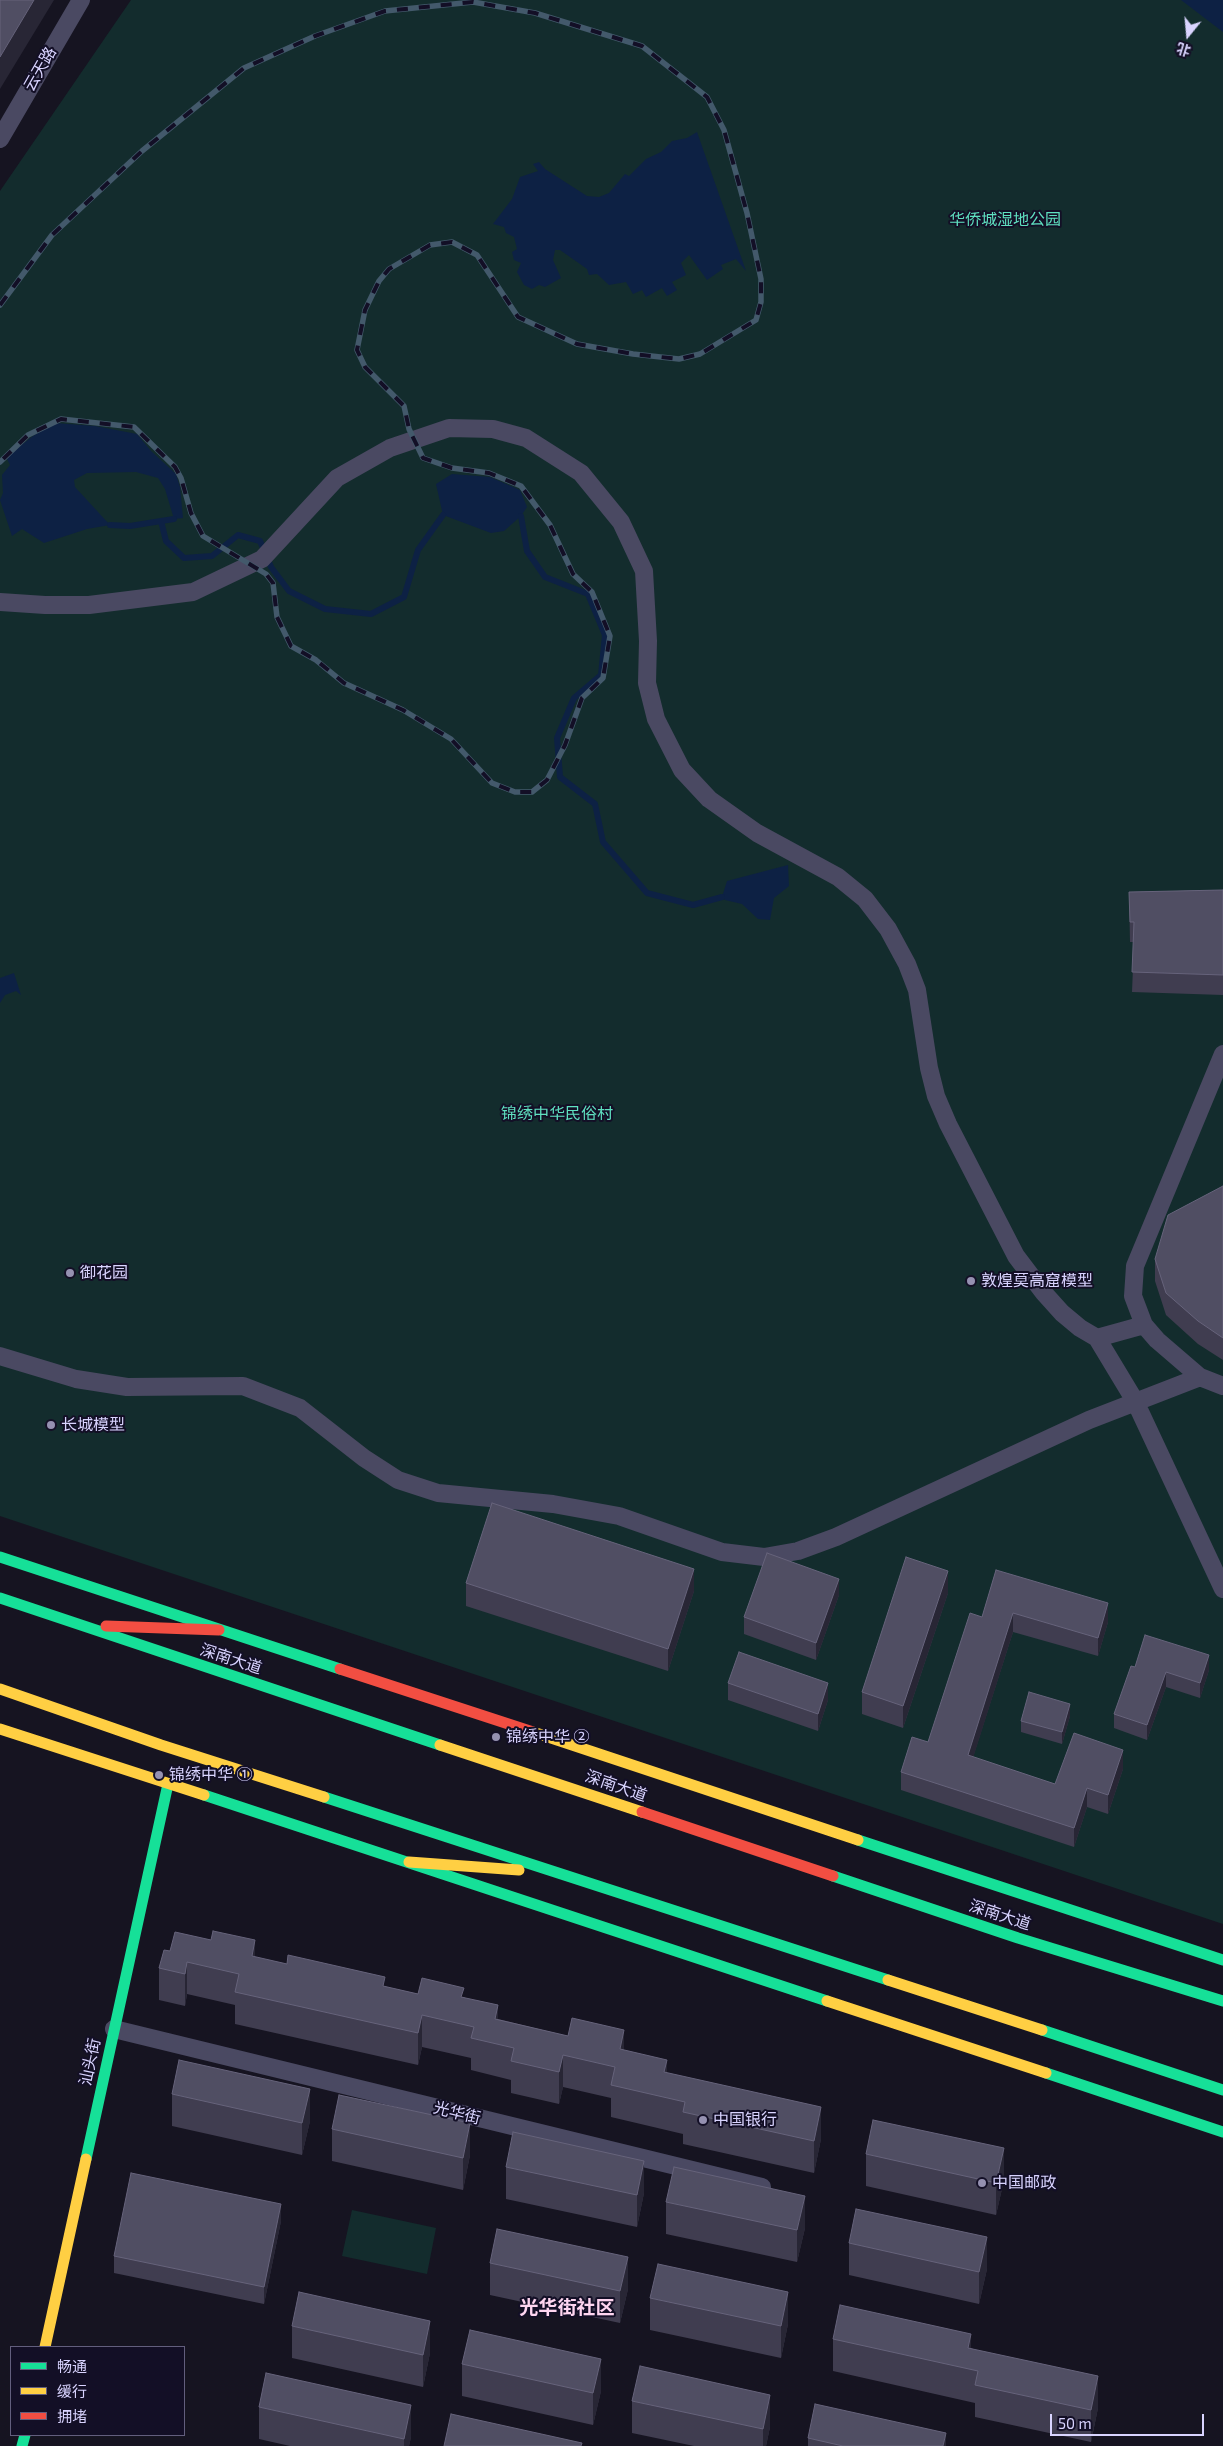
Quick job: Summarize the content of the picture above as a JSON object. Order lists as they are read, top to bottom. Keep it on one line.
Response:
{"streets":{"main road":["深南大道","汕头街"],"street":["云天路","光华街"]},"crossings":[["汕头街","光华街"]],"districts":["光华街社区"],"parks":["华侨城湿地公园","锦绣中华民俗村"],"places":["御花园","敦煌莫高窟模型","长城模型","锦绣中华 ②","锦绣中华 ①","中国银行","中国邮政"],"legend":["畅通","缓行","拥堵"],"scale_bar":"50 m","north":"bottom"}
